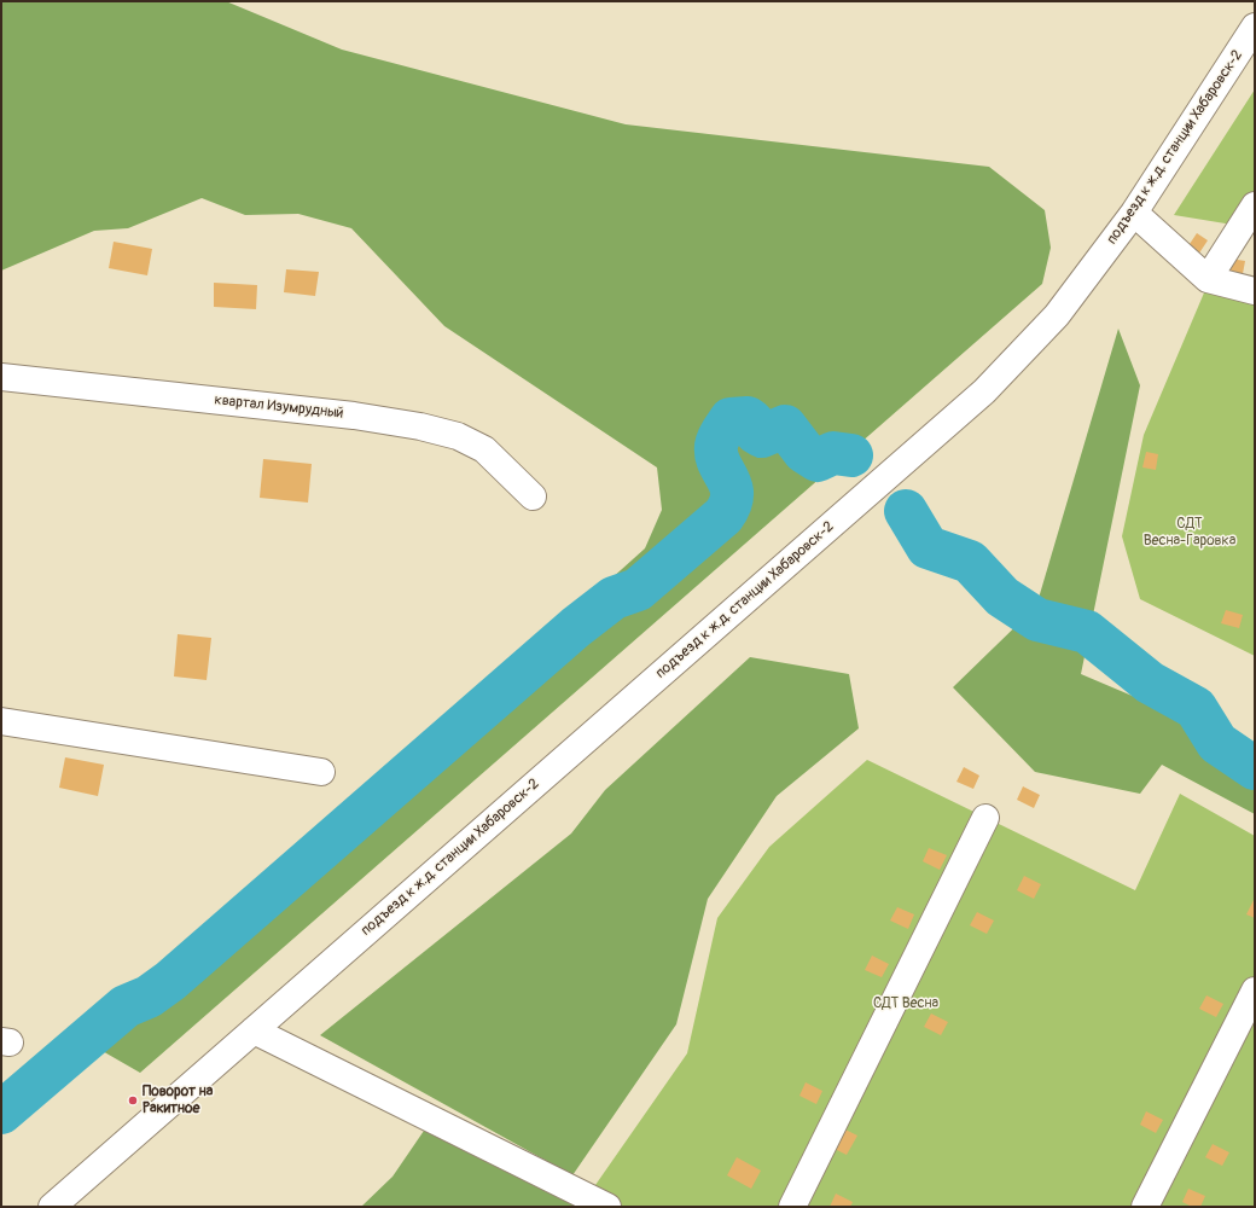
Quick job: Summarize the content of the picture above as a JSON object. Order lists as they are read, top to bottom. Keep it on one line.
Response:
{"streets":{"street":["подъезд к ж.д. станции Хабаровск-2","квартал Изумрудный"]},"parks":["СДТ Весна-Гаровка","СДТ Весна"],"places":["Поворот на Ракитное"]}
